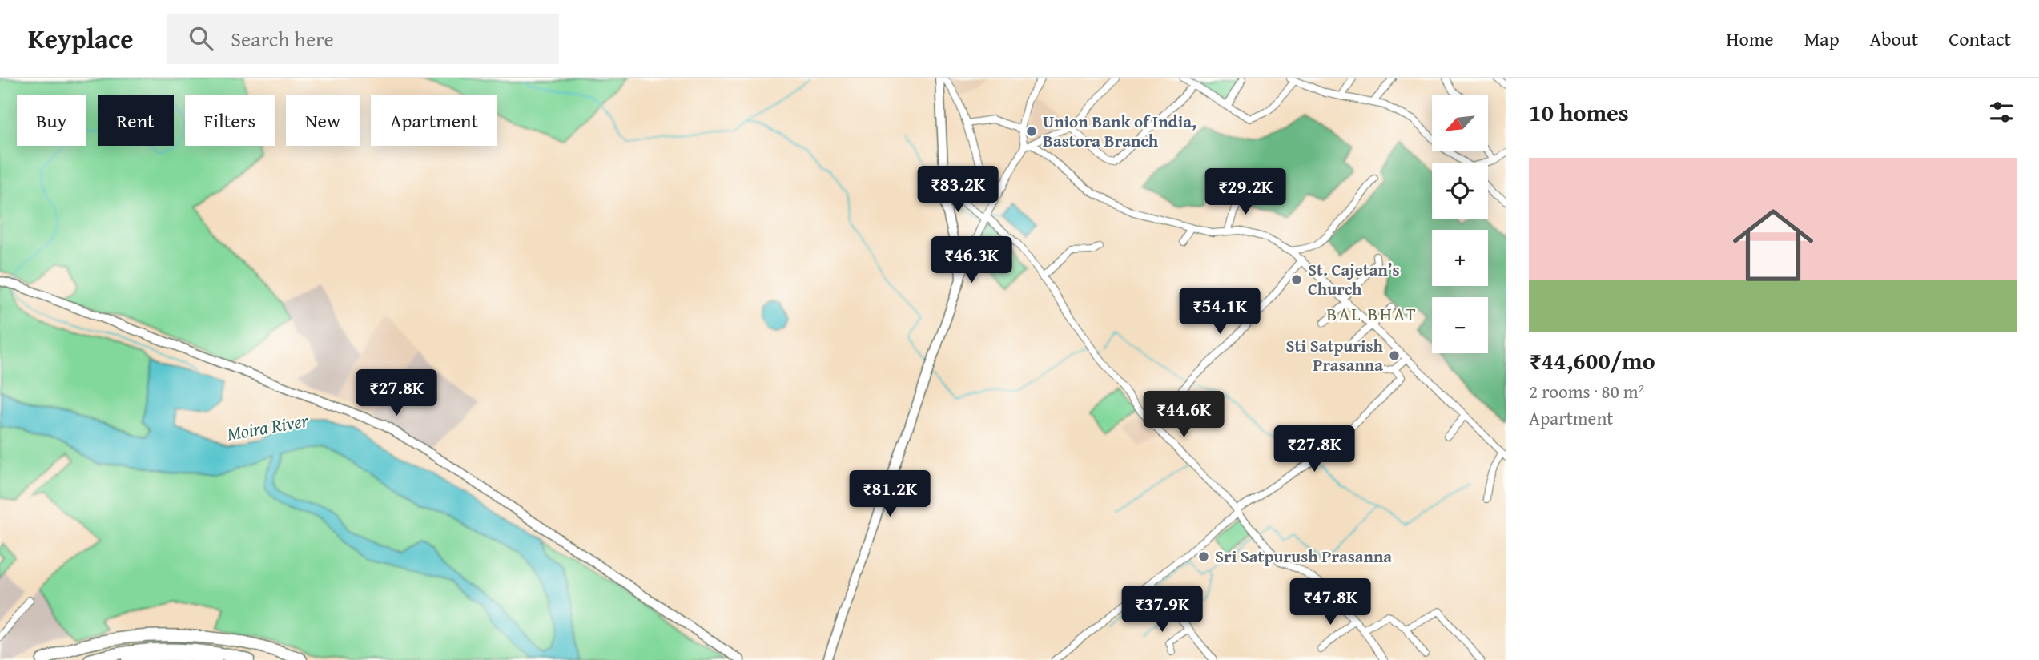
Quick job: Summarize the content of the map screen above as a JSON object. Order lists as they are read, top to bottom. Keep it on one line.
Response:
{"districts":["BAL BHAT"],"water":["Moira River"],"places":["Union Bank of India, Bastora Branch","St. Cajetan’s Church","Sti Satpurish Prasanna","Sri Satpurush Prasanna"],"north":"bottom left","page":{"header":"Keyplace","search":"Search here","nav":["Home","Map","About","Contact"],"heading":"10 homes","map_buttons":["+","−"],"chip":["Buy","Rent","Filters","New","Apartment"],"list":[{"name":"₹44,600/mo","note":"2 rooms · 80 m² · Apartment"}],"price":["₹83.2K","₹29.2K","₹46.3K","₹54.1K","₹27.8K","₹44.6K","₹27.8K","₹81.2K","₹47.8K","₹37.9K"]}}
